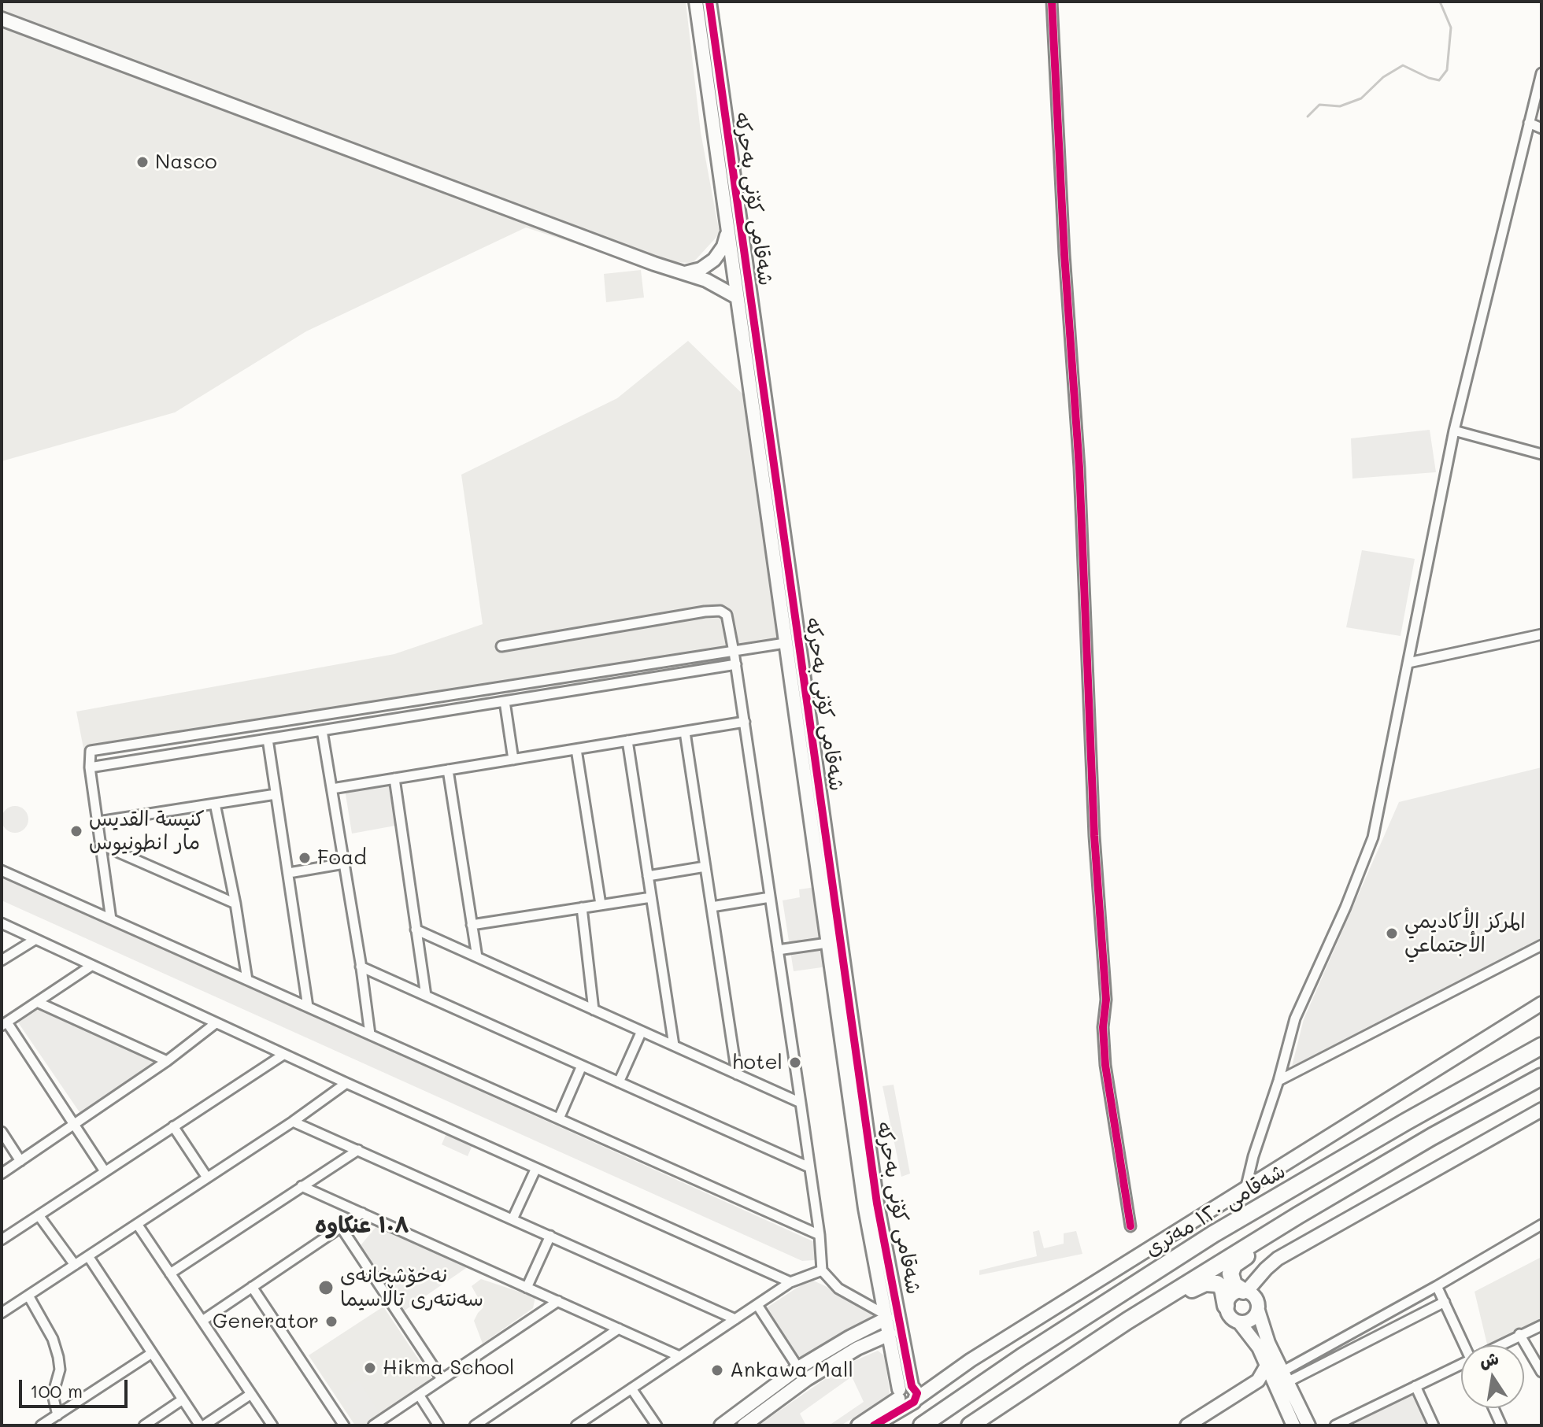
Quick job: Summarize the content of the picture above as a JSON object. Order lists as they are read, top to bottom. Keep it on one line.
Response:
{"streets":{"highway":["شەقامی ١٢٠ مەتری"],"street":["شەقامی کۆنی بەحرکە"]},"districts":["١٠٨ عنکاوە"],"places":["Nasco","كنيسة القديس مار انطونيوس","Foad","المركز الأكاديمي الأجتماعي","hotel","نەخۆشخانەی سەنتەری تاڵاسیما","Generator","Hikma School","Ankawa Mall"],"scale_bar":"100 m","north":"top"}
